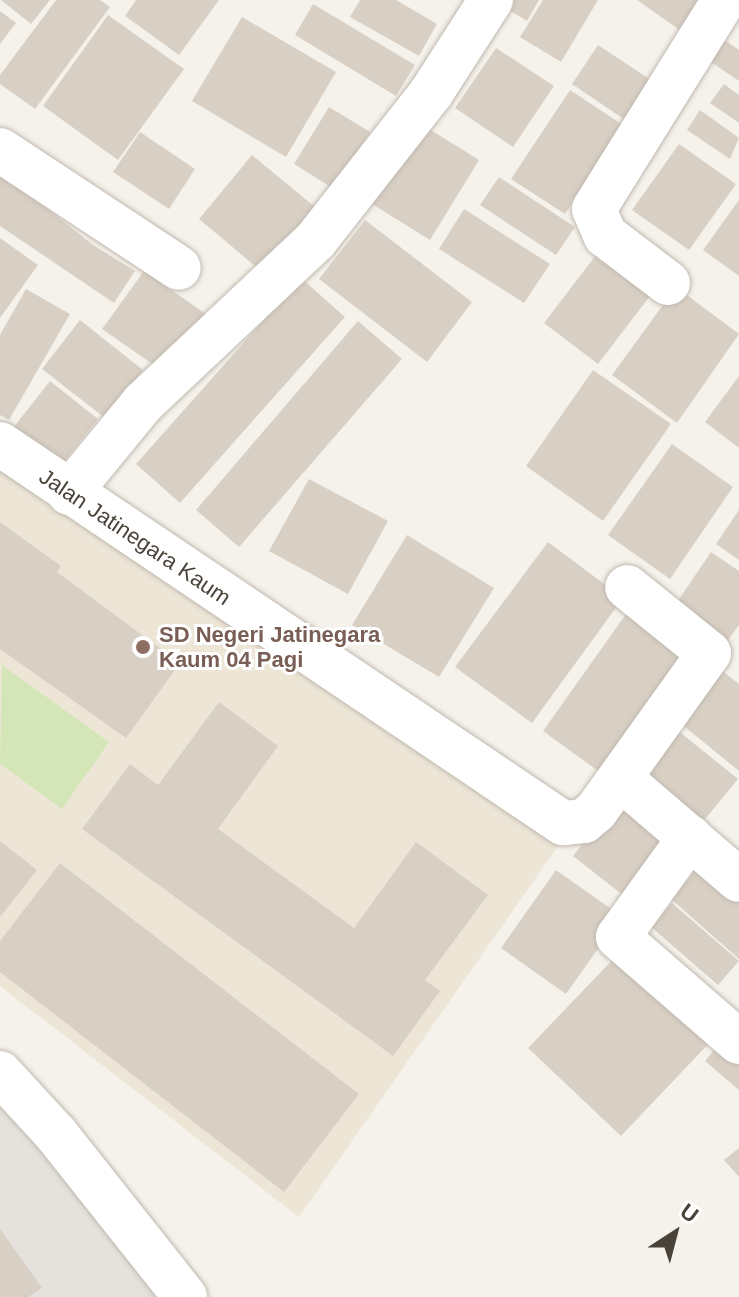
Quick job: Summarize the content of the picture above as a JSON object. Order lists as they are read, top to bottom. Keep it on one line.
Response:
{"streets":{"street":["Jalan Jatinegara Kaum"]},"places":["SD Negeri Jatinegara Kaum 04 Pagi"],"north":"top right"}
